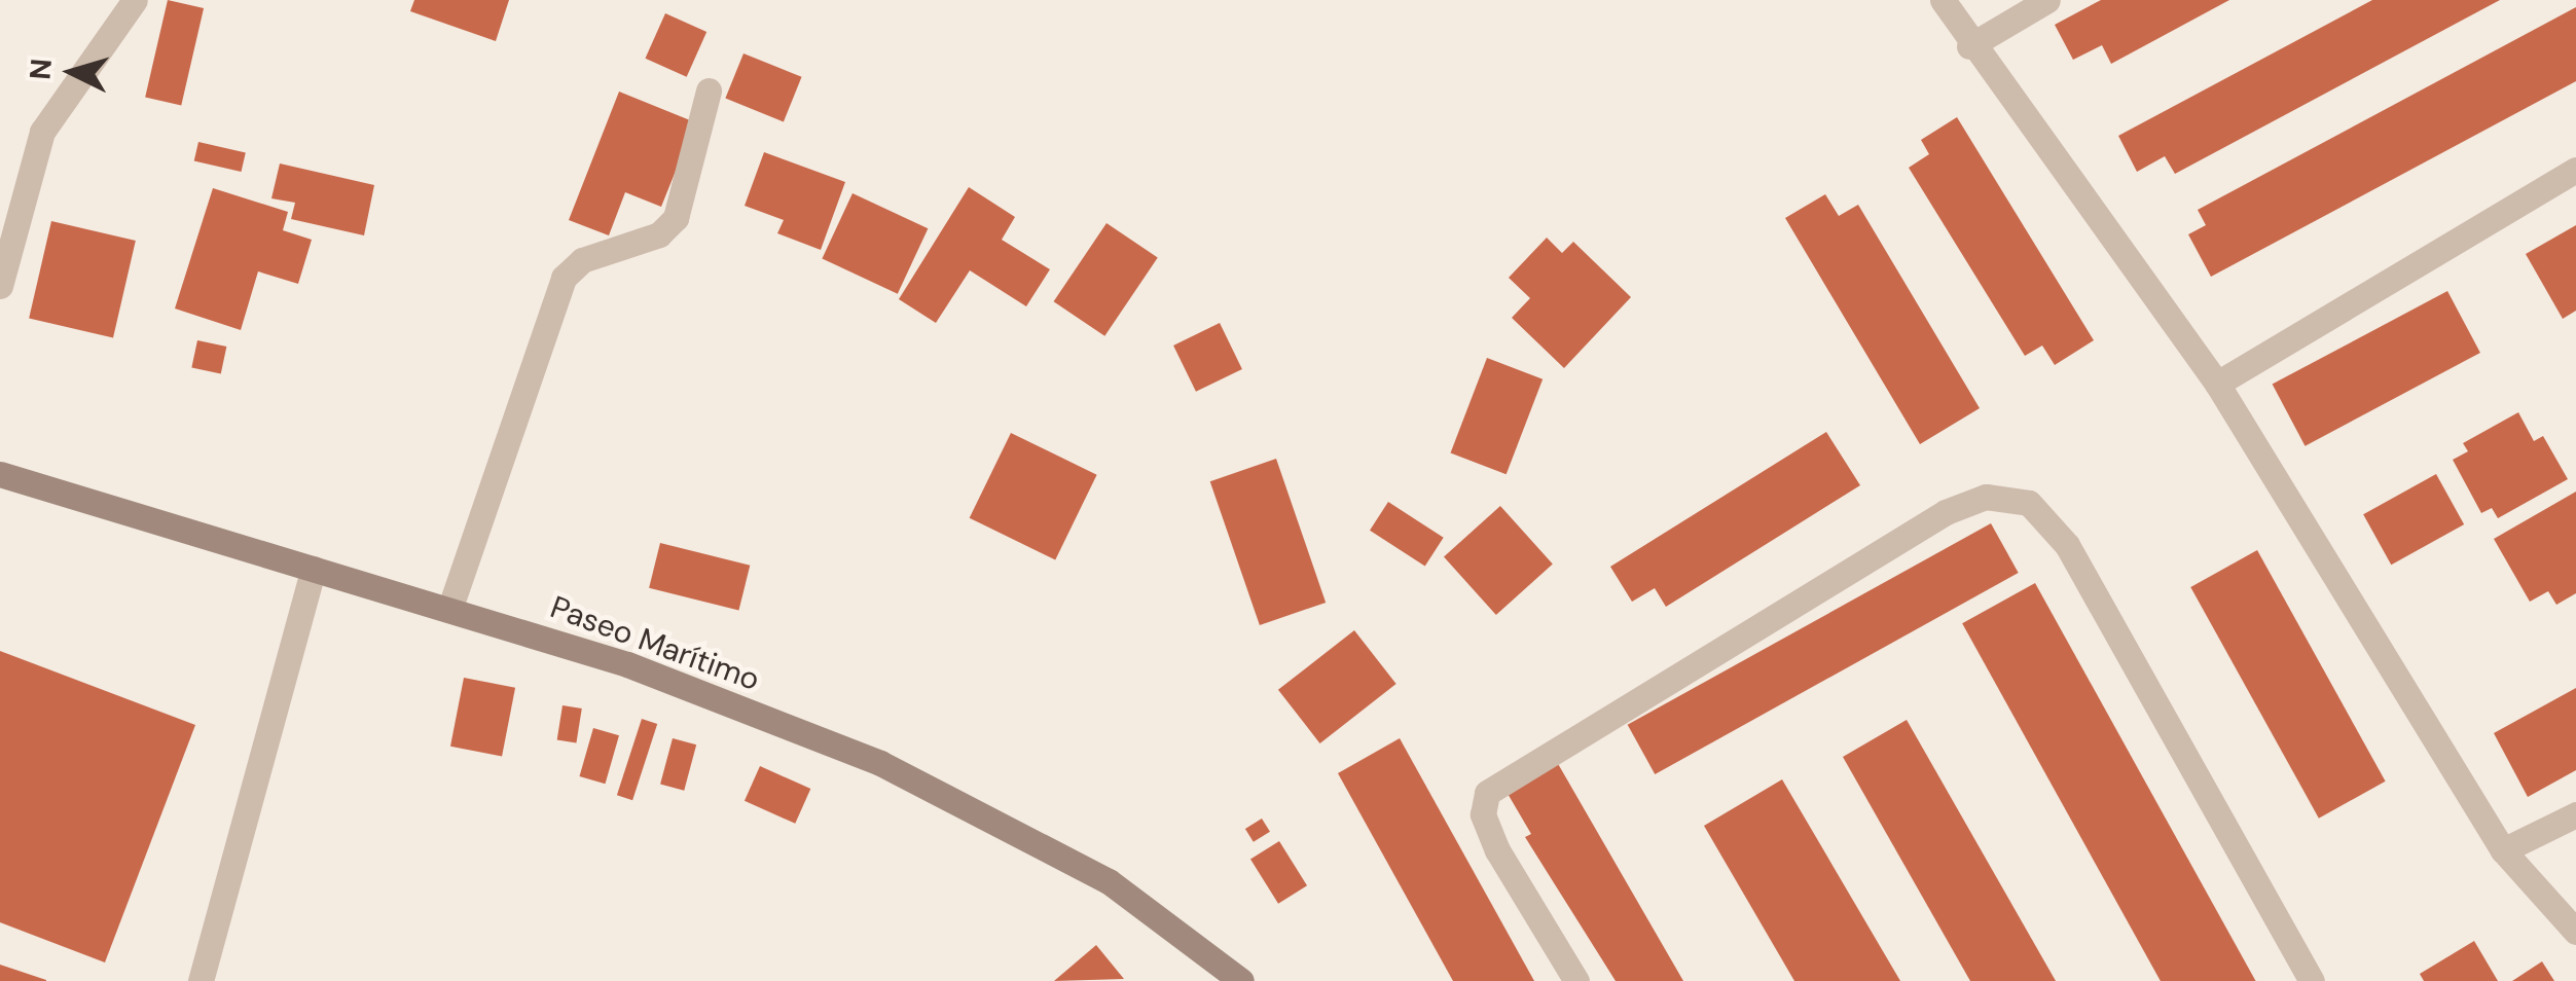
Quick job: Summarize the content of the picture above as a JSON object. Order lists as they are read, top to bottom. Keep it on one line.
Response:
{"streets":{"main road":["Paseo Marítimo"]},"north":"left"}
